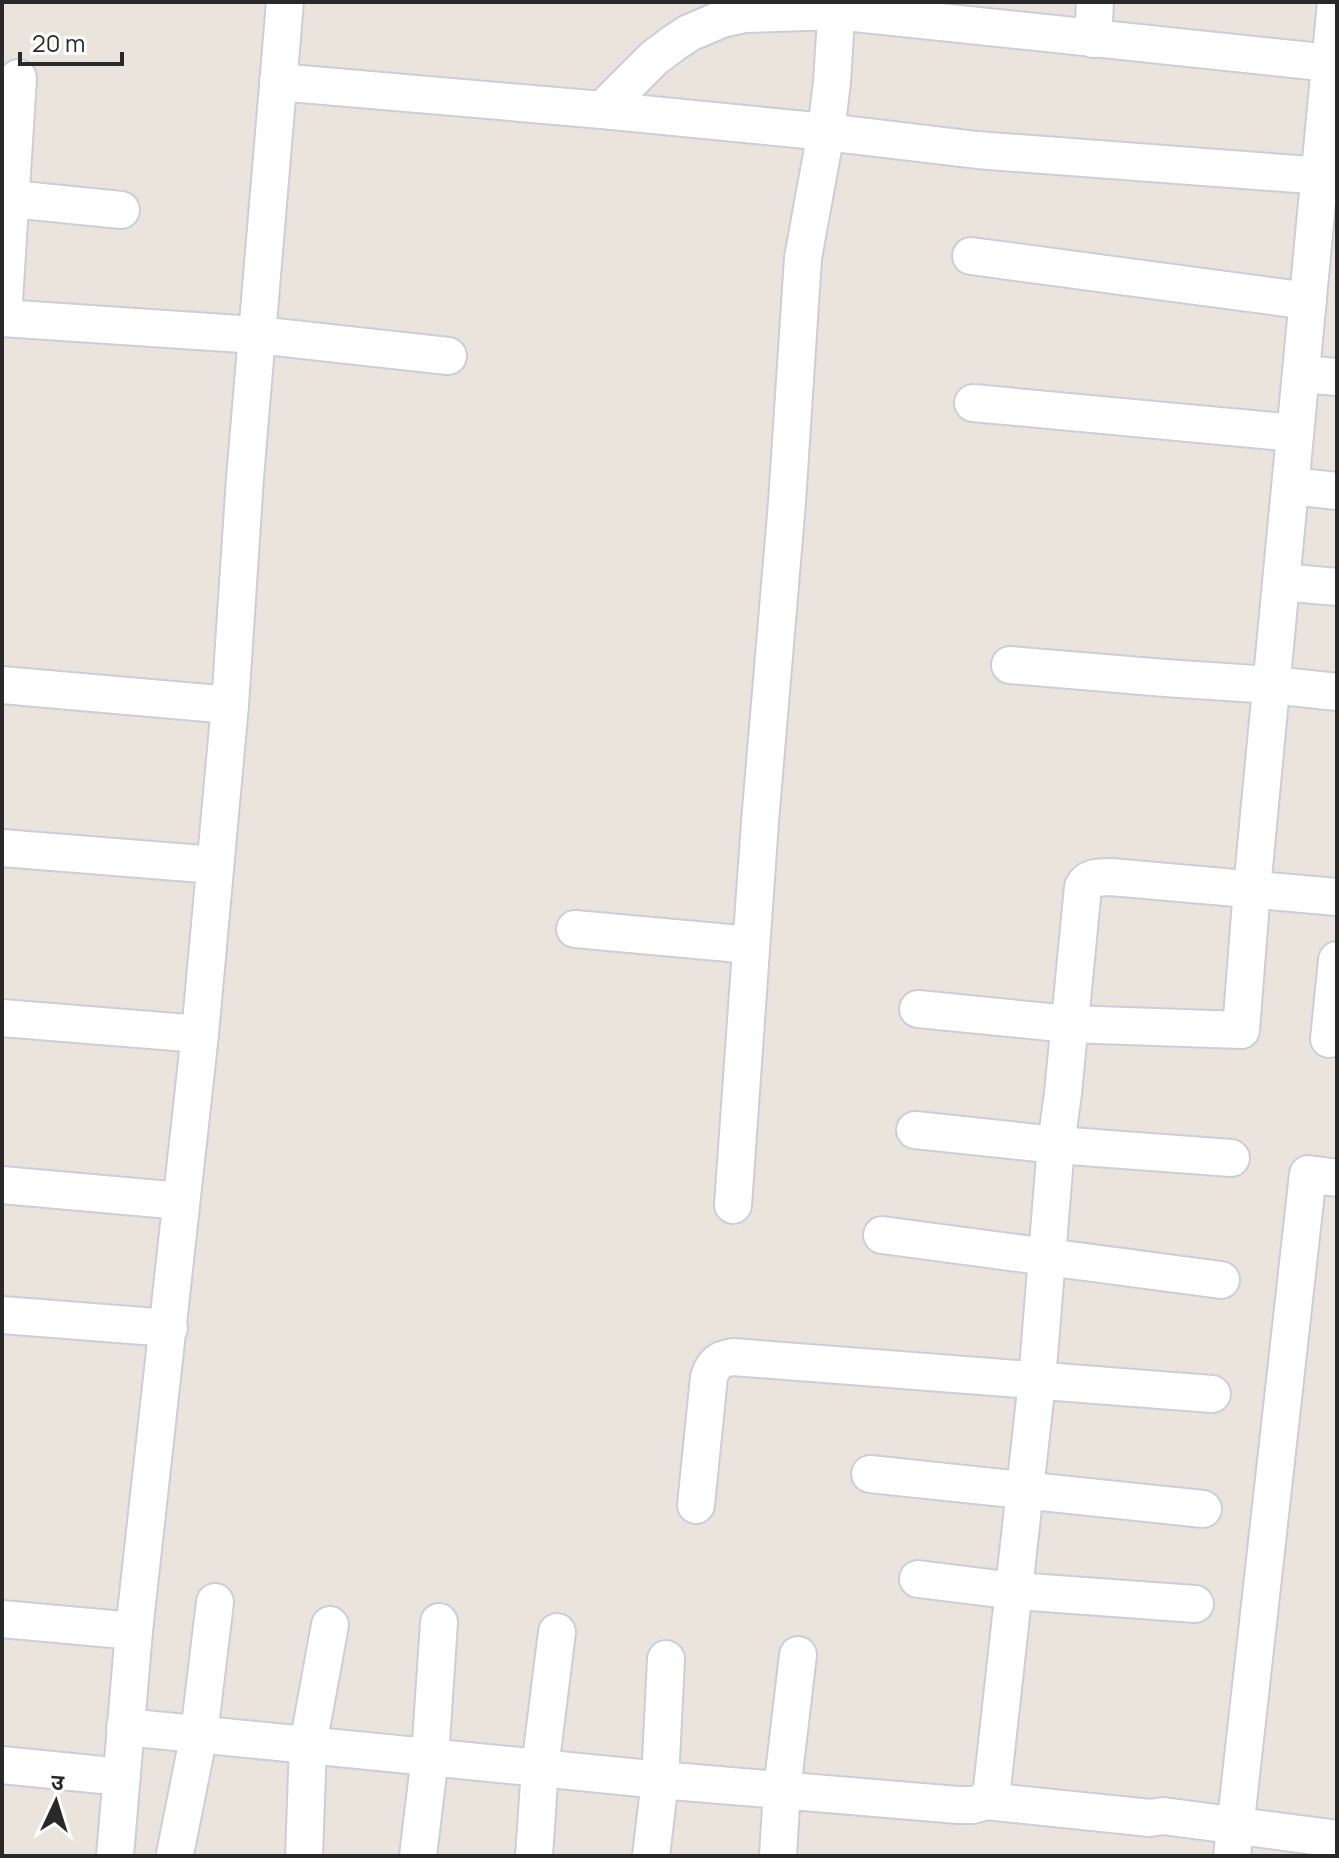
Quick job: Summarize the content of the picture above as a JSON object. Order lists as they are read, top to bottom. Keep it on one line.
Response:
{"scale_bar":"20 m","north":"top"}
